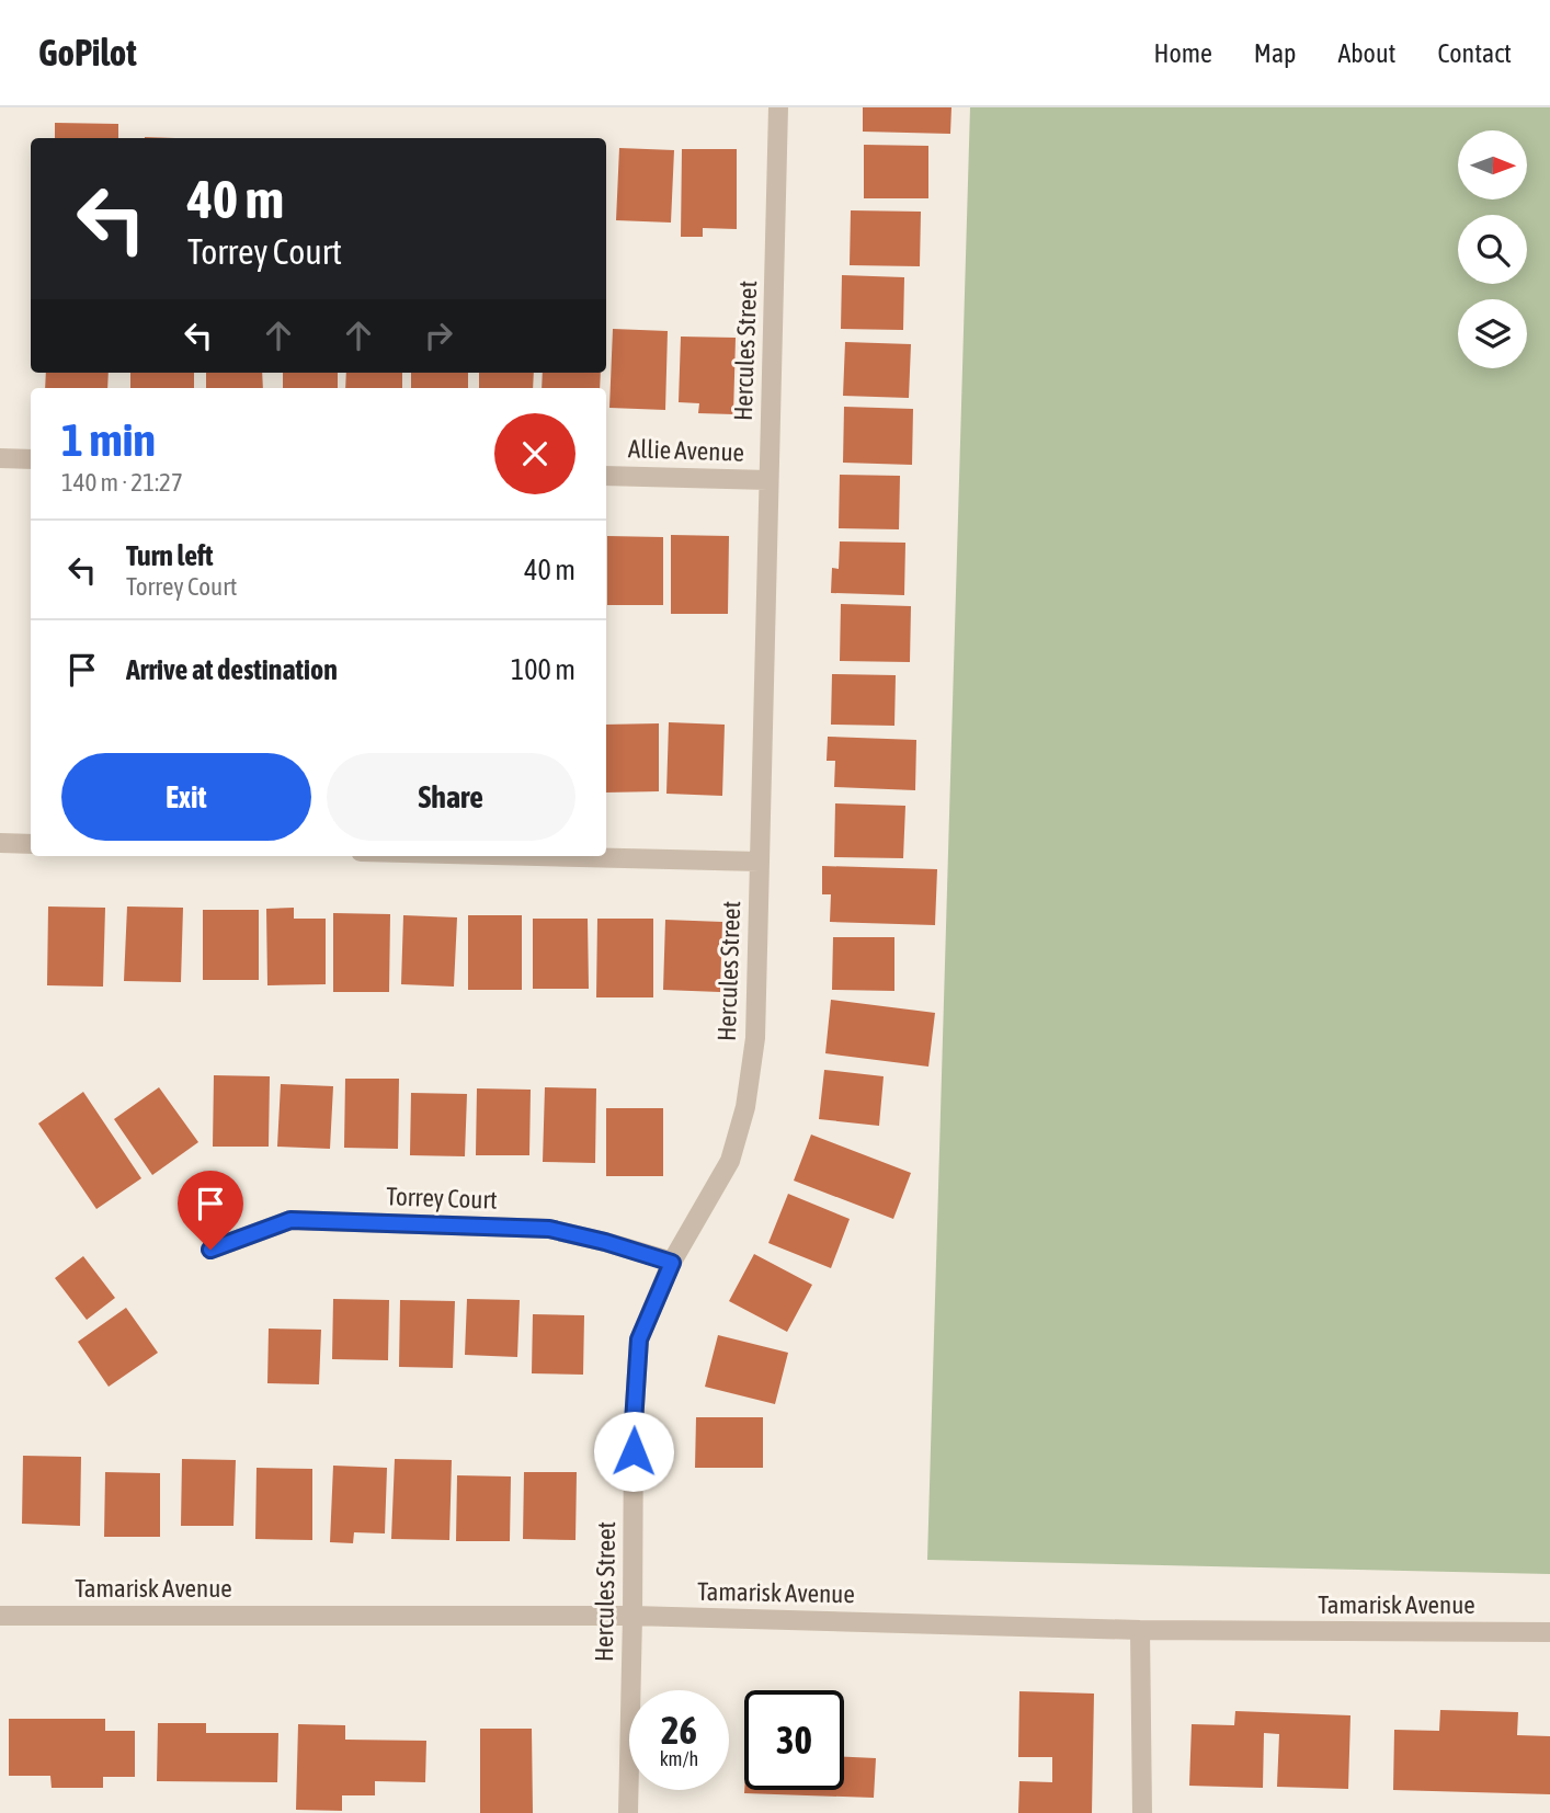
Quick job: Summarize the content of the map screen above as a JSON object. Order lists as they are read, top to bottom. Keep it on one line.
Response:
{"streets":{"street":["Hercules Street","Allie Avenue","Torrey Court","Tamarisk Avenue"]},"crossings":[["Hercules Street","Allie Avenue"],["Hercules Street","Torrey Court"],["Hercules Street","Tamarisk Avenue"]],"north":"right","page":{"header":"GoPilot","nav":["Home","Map","About","Contact"],"turn":["40 m","Torrey Court"],"heading":["1 min","140 m · 21:27"],"list":[{"name":"Turn left","note":"Torrey Court","value":"40 m"},{"name":"Arrive at destination","value":"100 m"}],"buttons":["Exit","Share"],"speed":"26 km/h","limit":"30"}}
